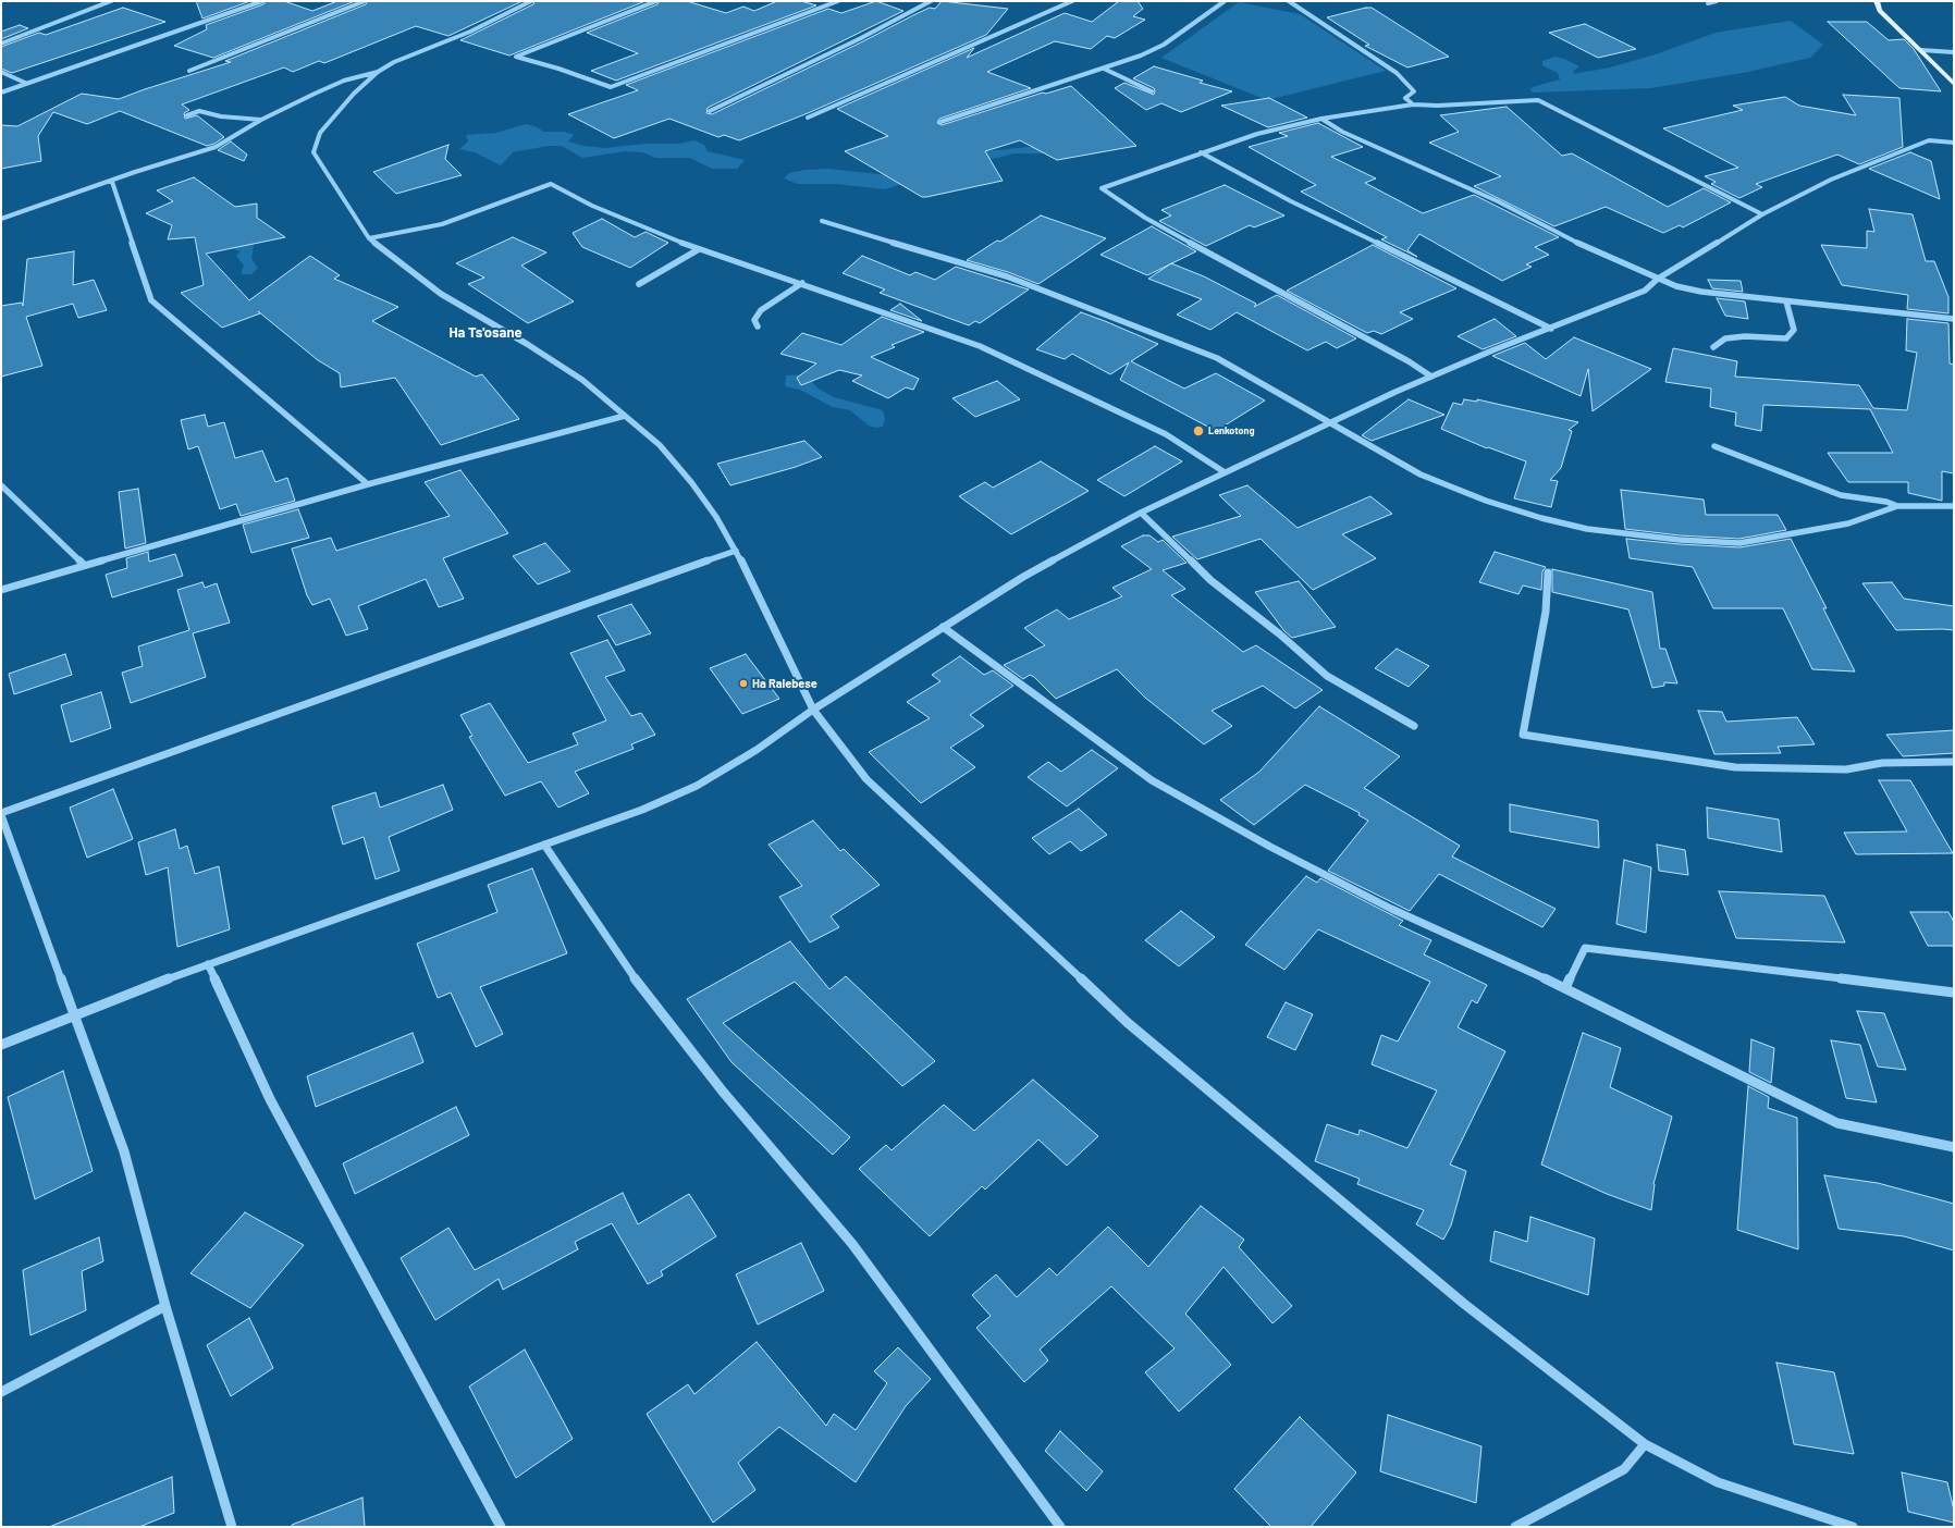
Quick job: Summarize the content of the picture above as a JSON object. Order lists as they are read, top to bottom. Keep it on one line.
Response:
{"districts":["Ha Ts'osane"],"places":["Lenkotong","Ha Ralebese"]}
